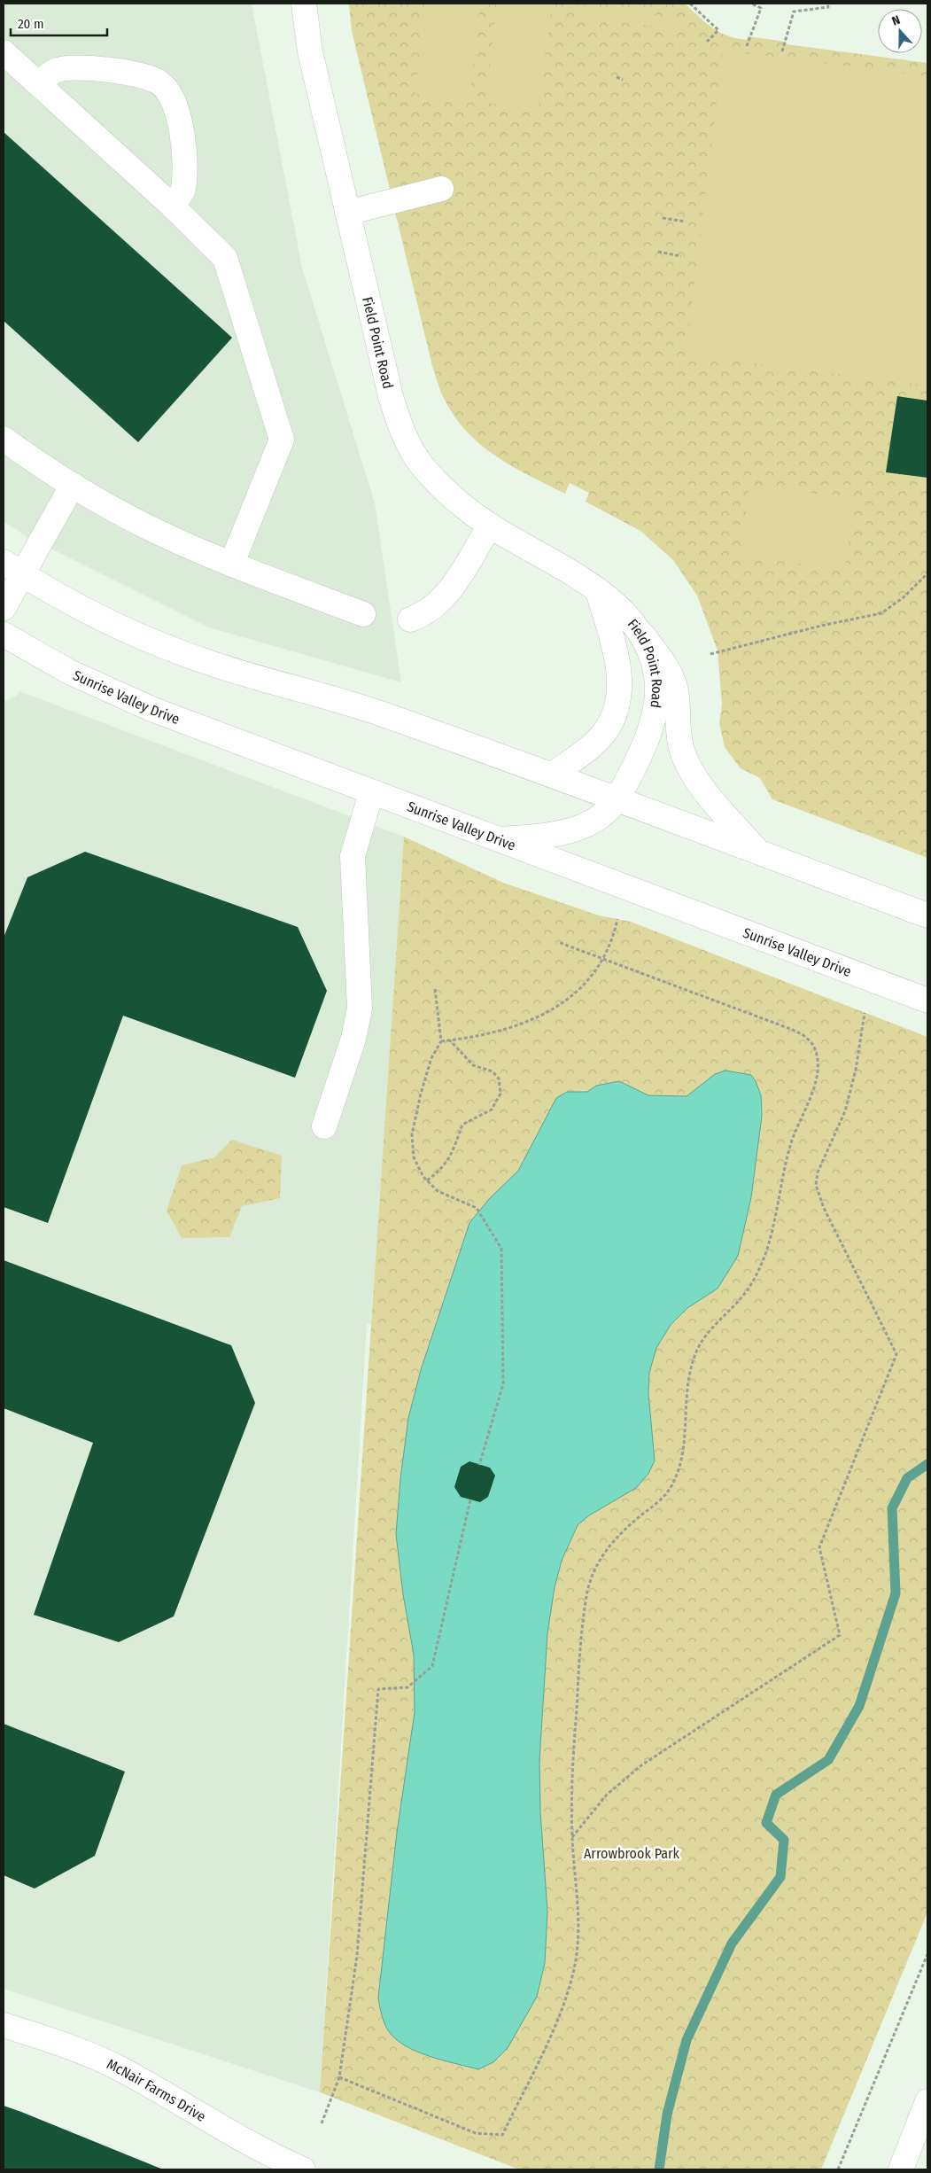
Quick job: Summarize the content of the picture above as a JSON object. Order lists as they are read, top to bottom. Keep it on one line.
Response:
{"streets":{"main road":["Field Point Road","Sunrise Valley Drive","McNair Farms Drive"]},"crossings":[["Field Point Road","Sunrise Valley Drive"]],"parks":["Arrowbrook Park"],"scale_bar":"20 m","north":"top"}
